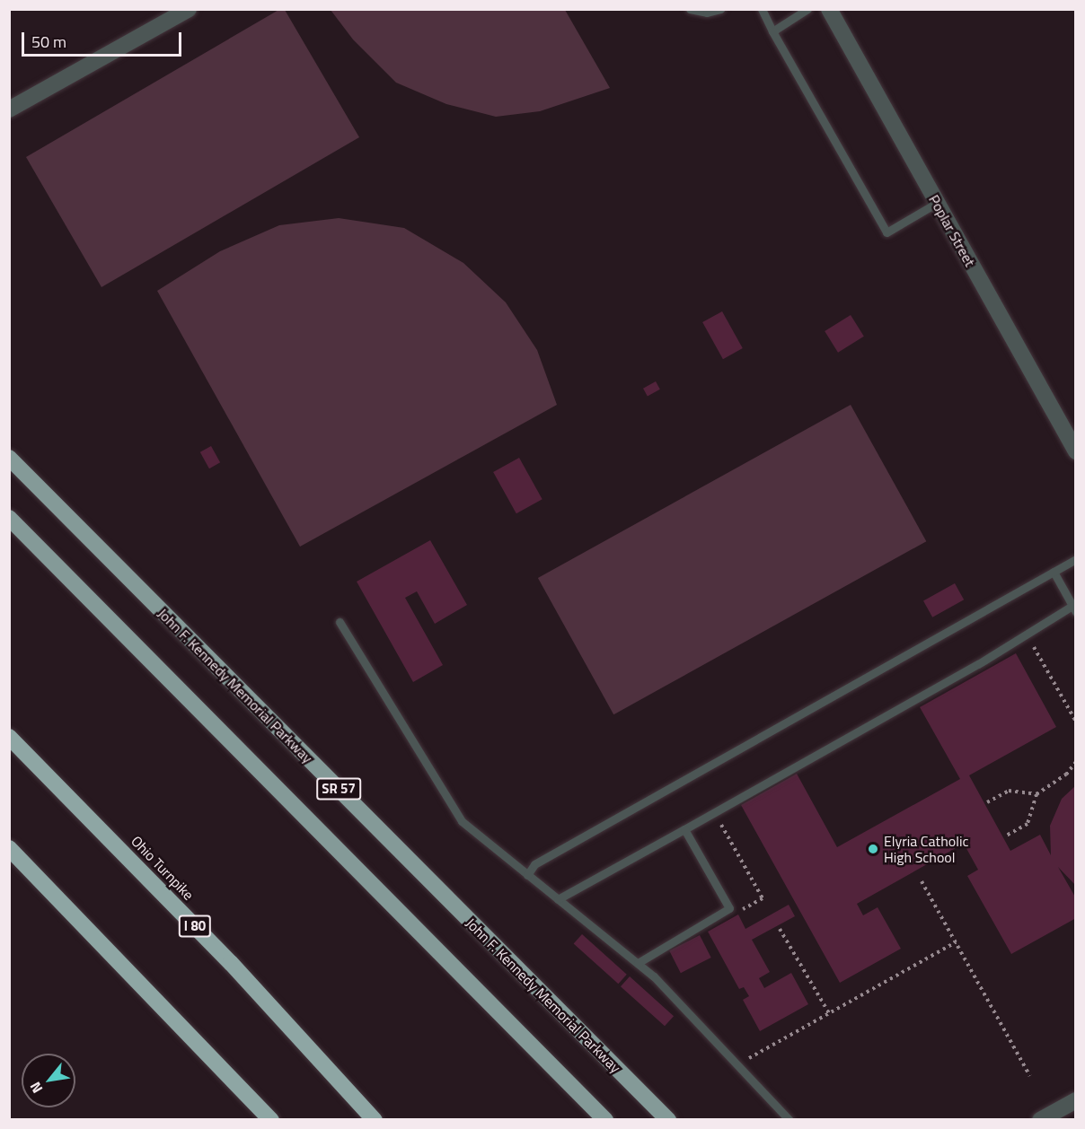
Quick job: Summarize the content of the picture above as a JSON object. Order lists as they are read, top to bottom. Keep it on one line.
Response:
{"streets":{"highway":["John F. Kennedy Memorial Parkway","SR 57","Ohio Turnpike","I 80"],"street":["Poplar Street"]},"places":["Elyria Catholic High School"],"scale_bar":"50 m","north":"bottom left"}
